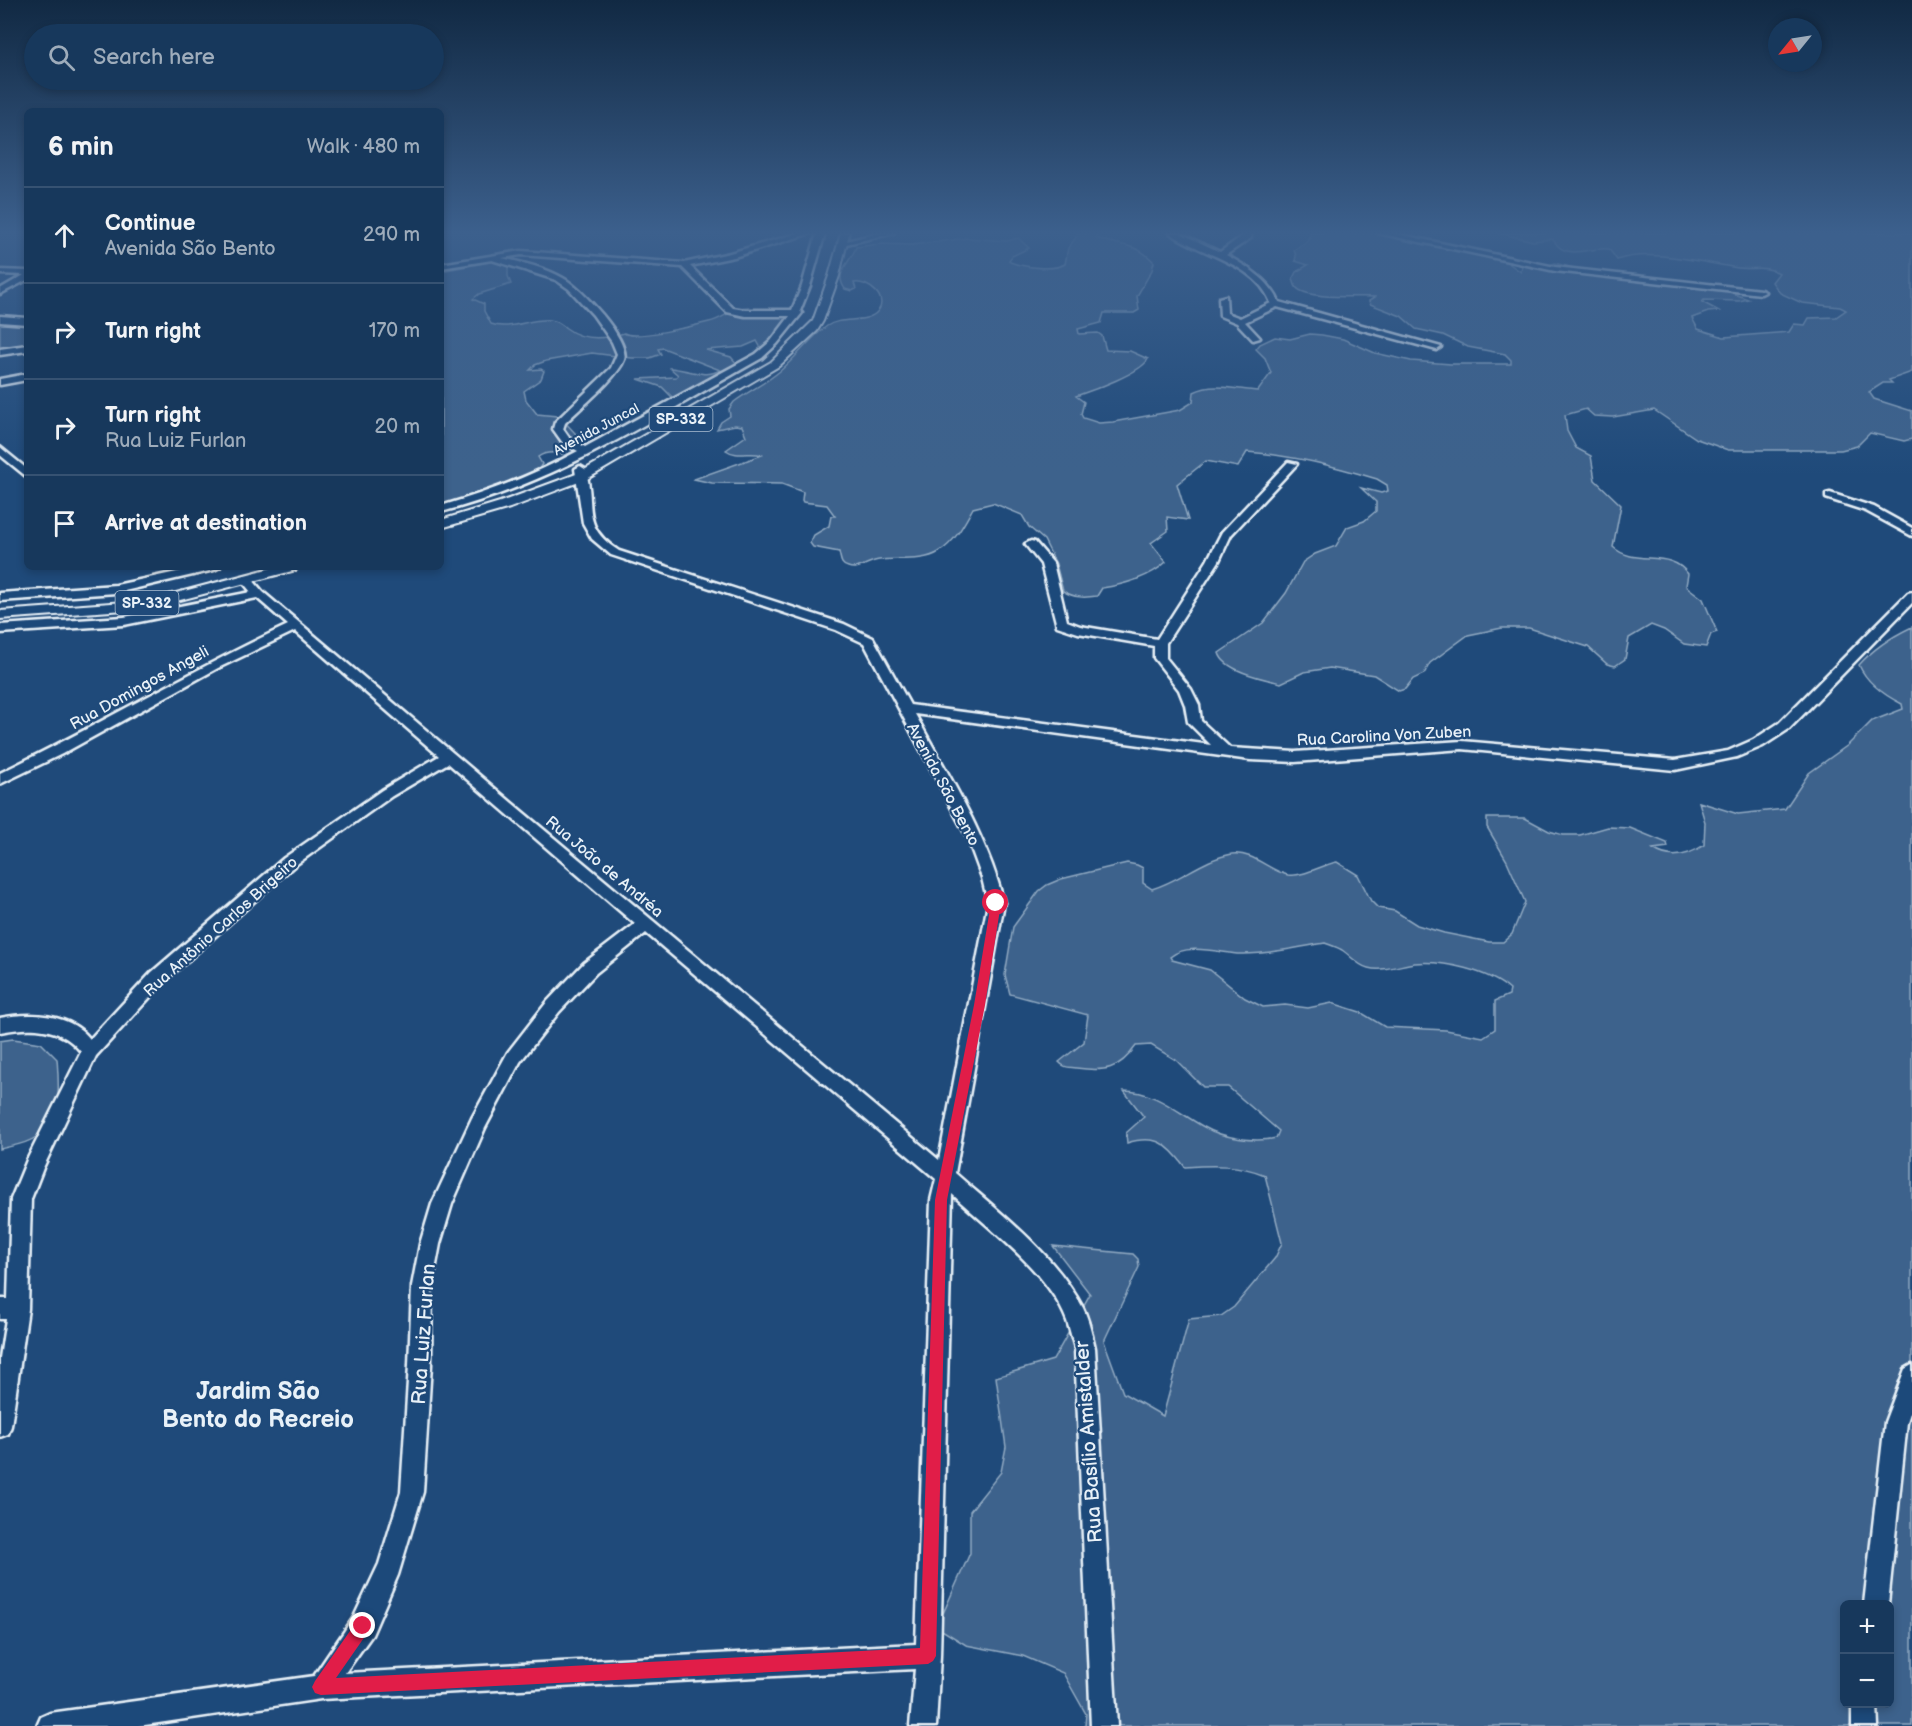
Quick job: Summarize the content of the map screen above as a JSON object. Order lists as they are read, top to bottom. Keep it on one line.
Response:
{"streets":{"main road":["SP-332"],"street":["Avenida Juncal","Rua Domingos Angeli","Rua Carolina Von Zuben","Avenida São Bento","Rua João de Andréa","Rua Antônio Carlos Brigeiro","Rua Luiz Furlan","Rua Basílio Amistalder"]},"crossings":[["SP-332","Avenida São Bento"],["SP-332","Rua João de Andréa"],["Rua Domingos Angeli","Rua João de Andréa"],["Rua Carolina Von Zuben","Avenida São Bento"],["Avenida São Bento","Rua João de Andréa"],["Avenida São Bento","Rua Basílio Amistalder"],["Rua João de Andréa","Rua Antônio Carlos Brigeiro"],["Rua João de Andréa","Rua Luiz Furlan"],["Rua João de Andréa","Rua Basílio Amistalder"]],"districts":["Jardim São Bento do Recreio"],"north":"bottom left","page":{"search":"Search here","heading":["6 min","Walk · 480 m"],"list":[["Continue","Avenida São Bento","290 m"],["Turn right","170 m"],["Turn right","Rua Luiz Furlan","20 m"],"Arrive at destination"],"map_buttons":["+","−"]}}
